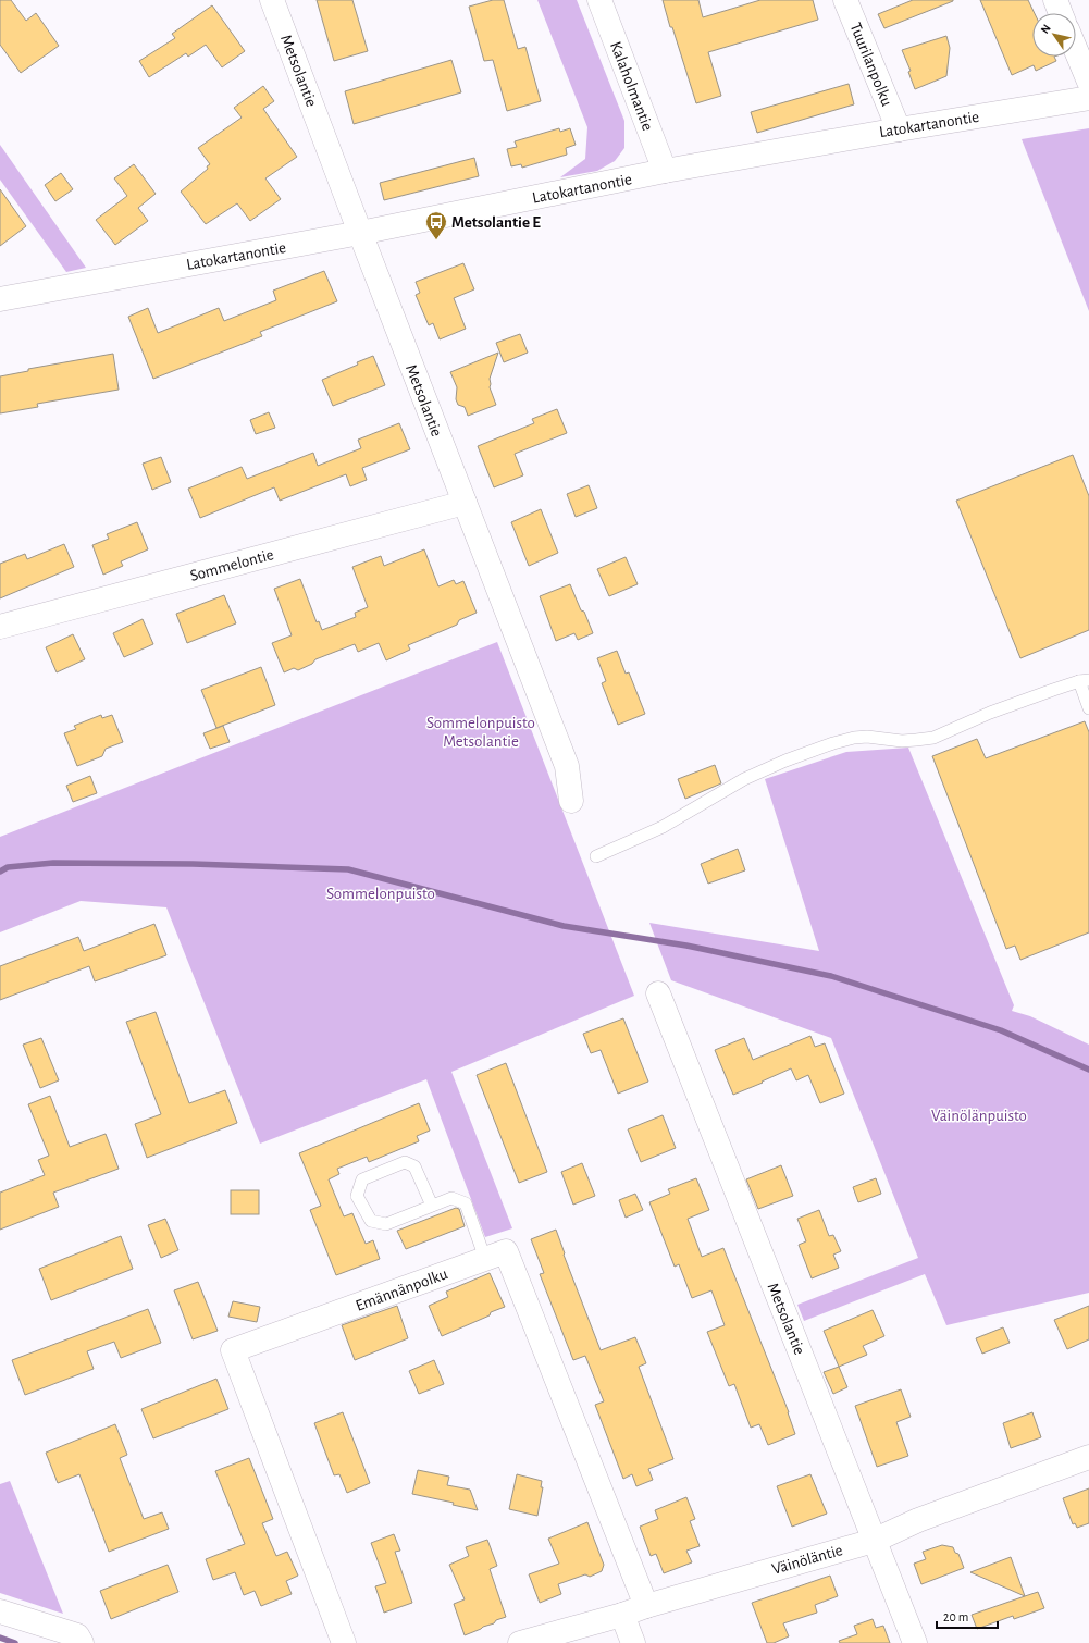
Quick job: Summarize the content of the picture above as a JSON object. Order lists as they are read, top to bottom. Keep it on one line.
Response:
{"streets":{"street":["Tuurilanpolku","Metsolantie","Kalaholmantie","Latokartanontie","Sommelontie","Emännänpolku","Väinöläntie"]},"crossings":[["Tuurilanpolku","Latokartanontie"],["Metsolantie","Latokartanontie"],["Metsolantie","Sommelontie"],["Metsolantie","Väinöläntie"],["Kalaholmantie","Latokartanontie"],["Emännänpolku","Väinöläntie"]],"parks":["Sommelonpuisto Metsolantie","Sommelonpuisto","Väinölänpuisto"],"places":{"bus stop":["Metsolantie E"]},"scale_bar":"20 m","north":"top left"}
